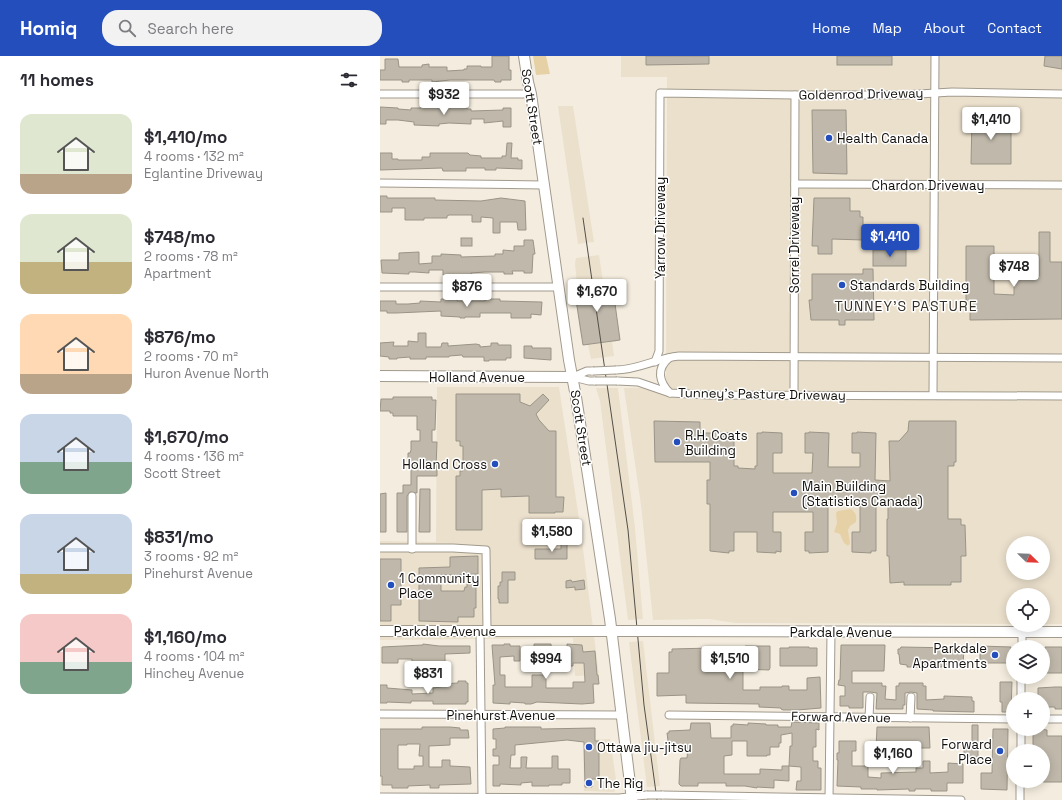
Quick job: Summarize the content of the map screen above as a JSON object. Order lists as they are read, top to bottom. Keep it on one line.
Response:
{"streets":{"main road":["Scott Street","Holland Avenue","Parkdale Avenue"],"street":["Goldenrod Driveway","Chardon Driveway","Yarrow Driveway","Sorrel Driveway","Tunney's Pasture Driveway","Pinehurst Avenue","Forward Avenue"]},"crossings":[["Goldenrod Driveway","Yarrow Driveway"],["Goldenrod Driveway","Sorrel Driveway"],["Scott Street","Holland Avenue"],["Scott Street","Tunney's Pasture Driveway"],["Scott Street","Parkdale Avenue"],["Scott Street","Pinehurst Avenue"],["Chardon Driveway","Sorrel Driveway"],["Sorrel Driveway","Tunney's Pasture Driveway"],["Holland Avenue","Tunney's Pasture Driveway"]],"districts":["TUNNEY'S PASTURE"],"places":["Health Canada","Standards Building","R.H. Coats Building","Holland Cross","Main Building (Statistics Canada)","1 Community Place","Parkdale Apartments","Ottawa jiu-jitsu","Forward Place","The Rig"],"north":"bottom right","page":{"header":"Homiq","search":"Search here","nav":["Home","Map","About","Contact"],"heading":"11 homes","price":["$932","$1,410","$1,410","$748","$876","$1,670","$1,580","$994","$1,510","$831","$1,160"],"list":[{"name":"$1,410/mo","note":"4 rooms · 132 m² · Eglantine Driveway"},{"name":"$748/mo","note":"2 rooms · 78 m² · Apartment"},{"name":"$876/mo","note":"2 rooms · 70 m² · Huron Avenue North"},{"name":"$1,670/mo","note":"4 rooms · 136 m² · Scott Street"},{"name":"$831/mo","note":"3 rooms · 92 m² · Pinehurst Avenue"},{"name":"$1,160/mo","note":"4 rooms · 104 m² · Hinchey Avenue"}],"map_buttons":["+","−"]}}
